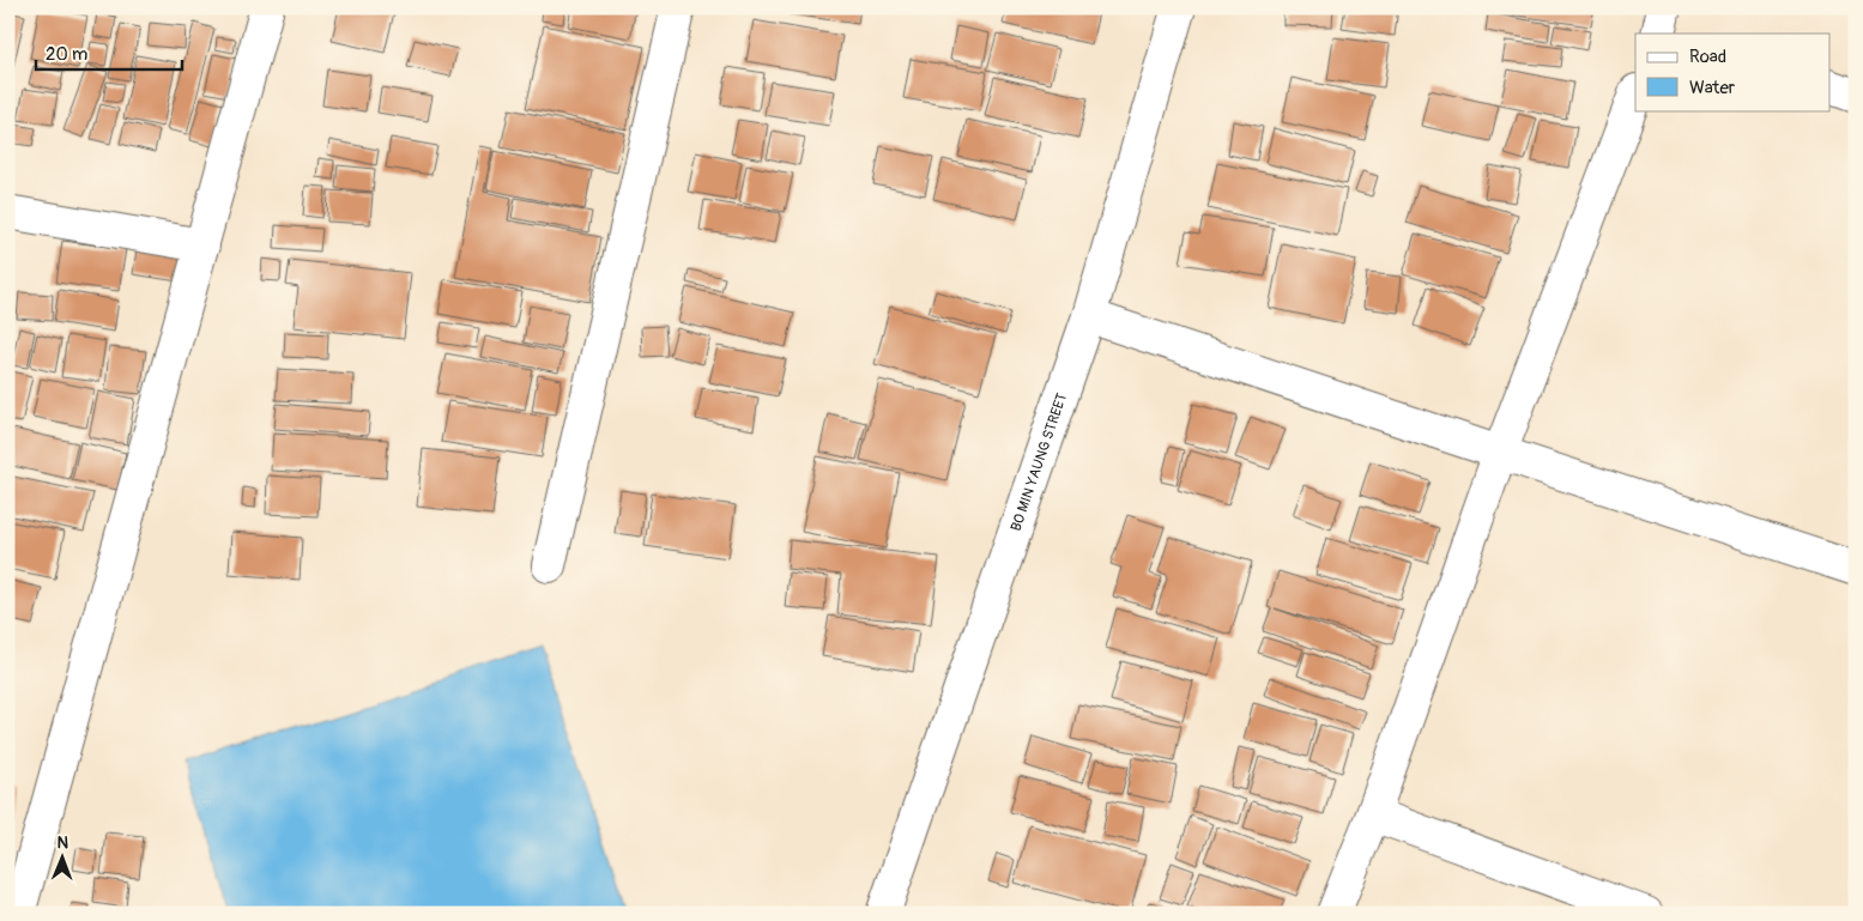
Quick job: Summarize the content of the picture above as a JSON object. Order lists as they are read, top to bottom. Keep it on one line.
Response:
{"streets":{"street":["BO MIN YAUNG STREET"]},"legend":["Road","Water"],"scale_bar":"20 m","north":"top"}
